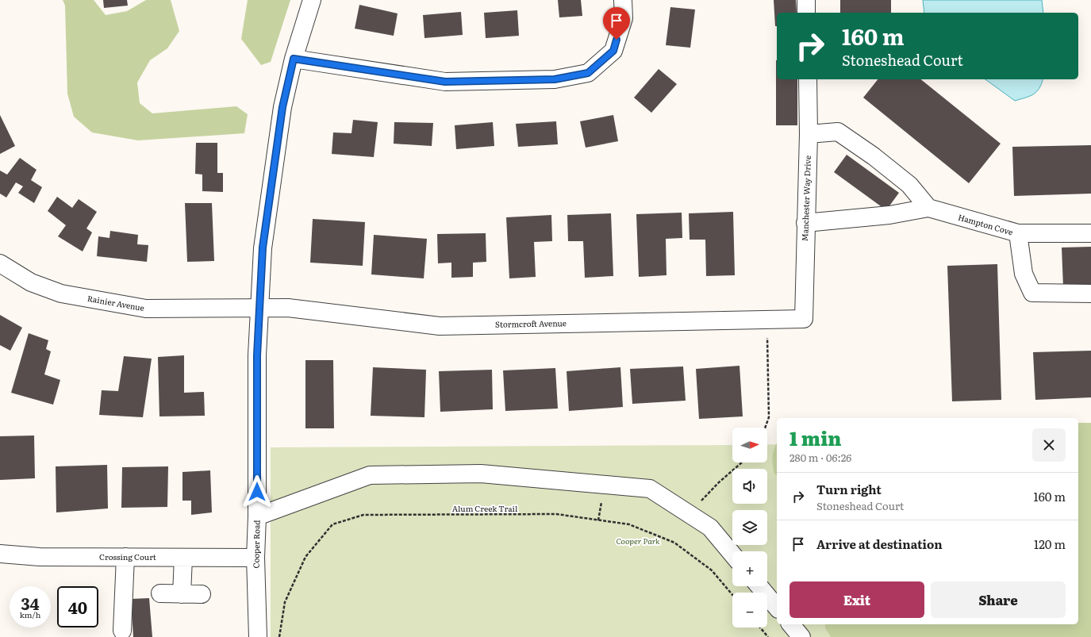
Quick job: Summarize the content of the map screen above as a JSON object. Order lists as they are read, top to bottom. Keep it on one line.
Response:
{"streets":{"street":["Manchester Way Drive","Hampton Cove","Rainier Avenue","Stormcroft Avenue","Cooper Road","Crossing Court"],"path":["Alum Creek Trail"]},"crossings":[["Manchester Way Drive","Hampton Cove"],["Manchester Way Drive","Stormcroft Avenue"],["Rainier Avenue","Stormcroft Avenue"],["Rainier Avenue","Cooper Road"],["Stormcroft Avenue","Cooper Road"],["Cooper Road","Crossing Court"]],"parks":["Cooper Park"],"north":"right","page":{"turn":["160 m","Stoneshead Court"],"heading":["1 min","280 m · 06:26"],"map_buttons":["+","−"],"list":[{"name":"Turn right","note":"Stoneshead Court","value":"160 m"},{"name":"Arrive at destination","value":"120 m"}],"buttons":["Exit","Share"],"speed":"34 km/h","limit":"40"}}
